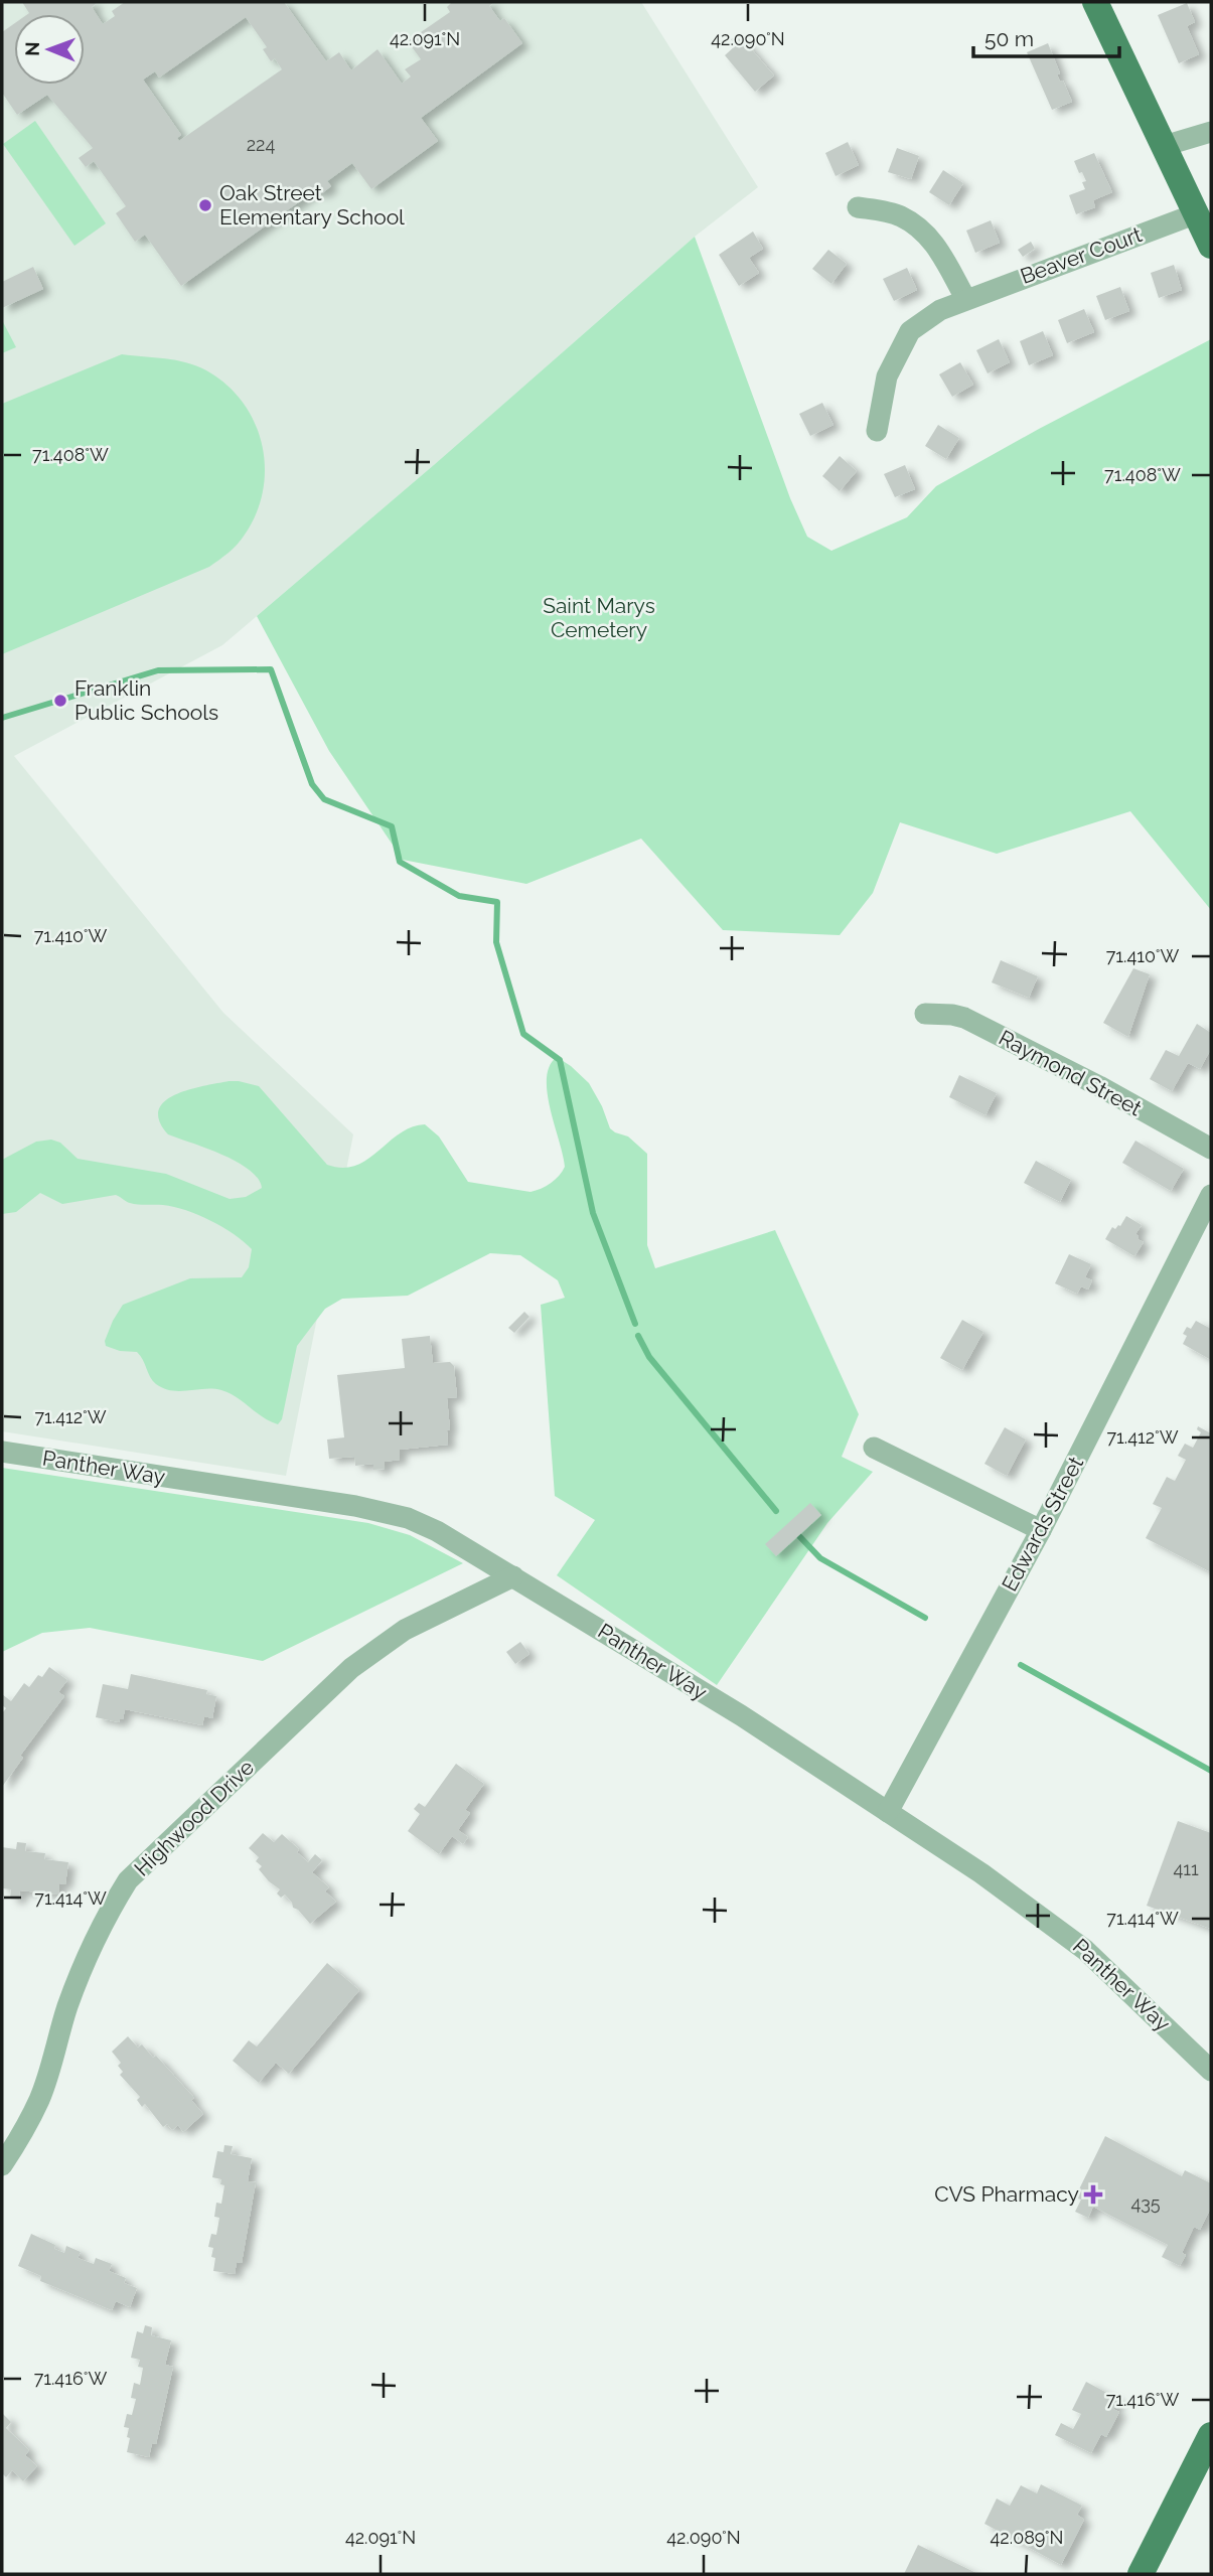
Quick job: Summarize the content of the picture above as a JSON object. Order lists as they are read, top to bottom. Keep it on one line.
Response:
{"streets":{"street":["Beaver Court","Raymond Street","Panther Way","Edwards Street","Highwood Drive"]},"crossings":[["Panther Way","Edwards Street"],["Panther Way","Highwood Drive"]],"parks":["Saint Marys Cemetery"],"places":{"other":["Oak Street Elementary School","Franklin Public Schools"],"health":["CVS Pharmacy"]},"house_numbers":["224","411","435"],"scale_bar":"50 m","north":"left","coordinates":["42.091°N","42.090°N","71.408°W","71.410°W","71.412°W","71.414°W","71.416°W","42.089°N"]}
